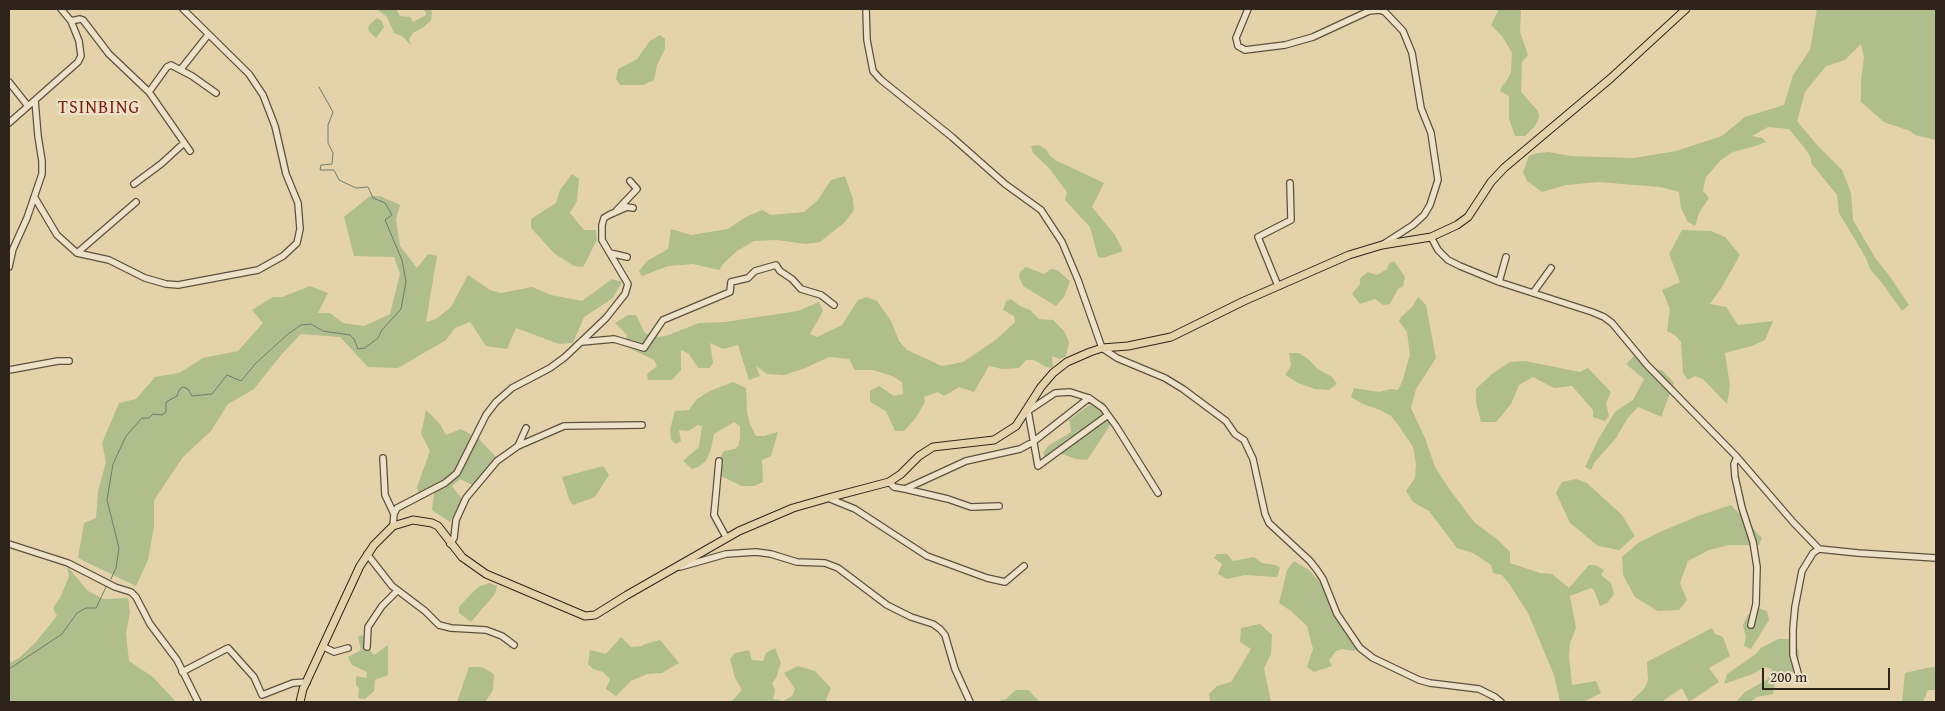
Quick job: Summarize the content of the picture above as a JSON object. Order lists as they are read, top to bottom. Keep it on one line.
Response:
{"districts":["TSINBING"],"scale_bar":"200 m"}
